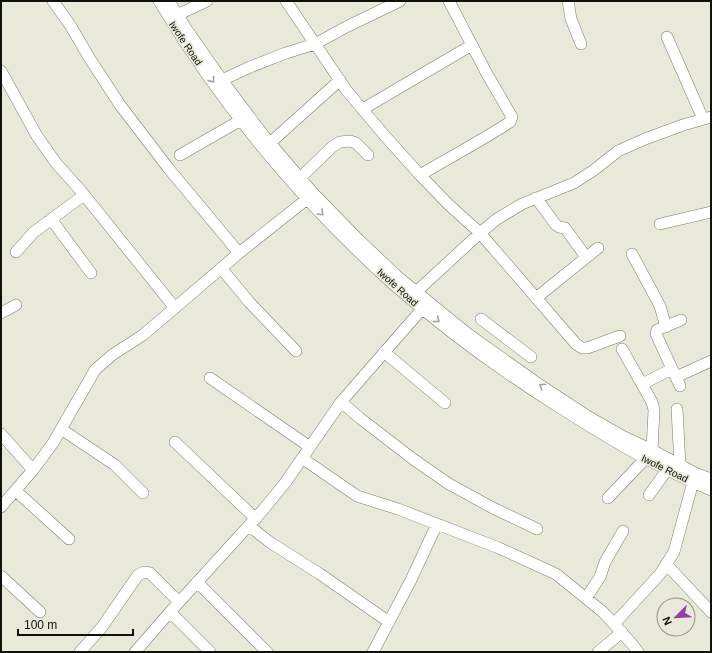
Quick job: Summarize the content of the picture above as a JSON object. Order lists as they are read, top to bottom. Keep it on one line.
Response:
{"streets":{"street":["Iwofe Road"]},"scale_bar":"100 m","north":"bottom left"}
